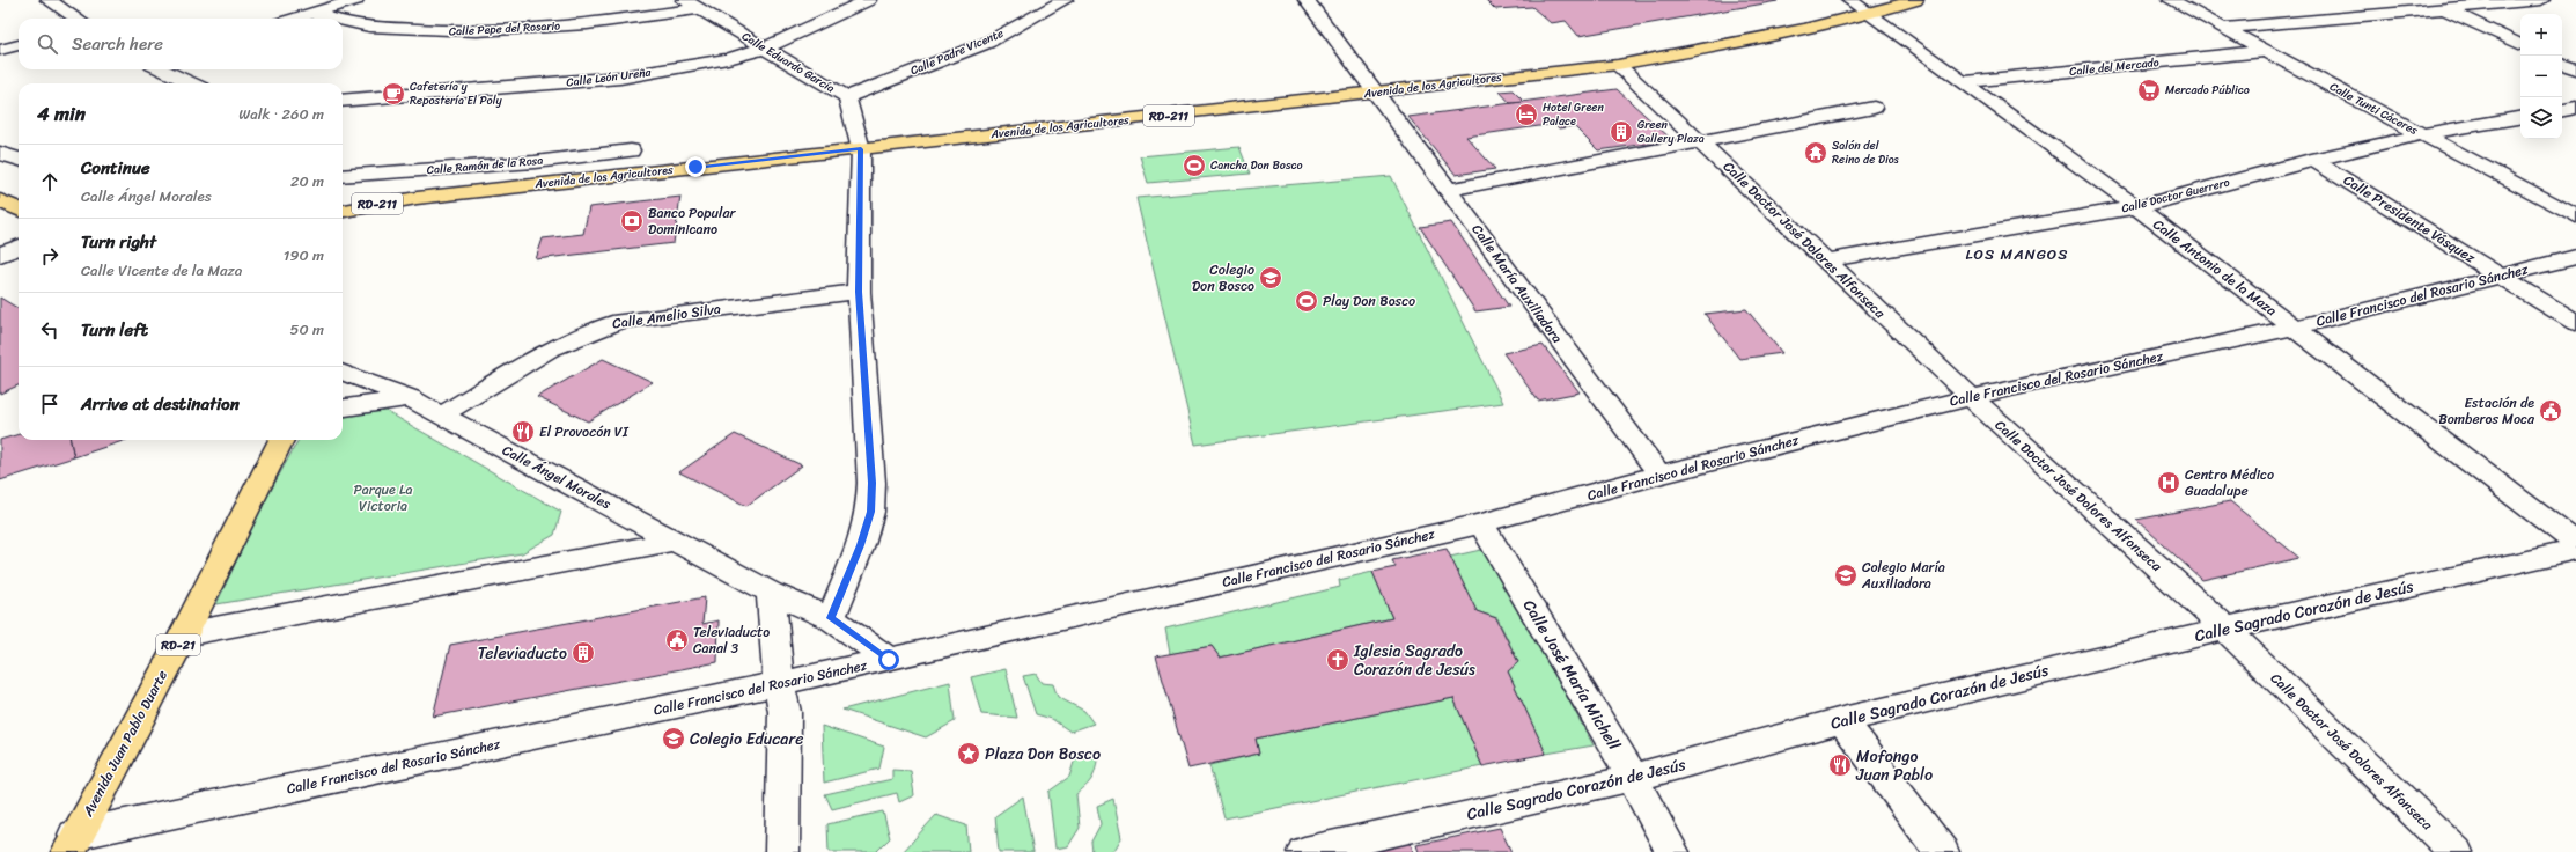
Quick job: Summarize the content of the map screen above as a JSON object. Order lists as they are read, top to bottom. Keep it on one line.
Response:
{"streets":{"main road":["Avenida de los Agricultores","RD-211","RD-21","Avenida Juan Pablo Duarte"],"street":["Calle Pepe del Rosario","Calle Padre Vicente","Calle Eduardo García","Calle del Mercado","Calle León Ureña","Calle Tunti Cáceres","Calle Ramón de la Rosa","Calle Doctor Guerrero","Calle Presidente Vásquez","Calle Doctor José Dolores Alfonseca","Calle Antonio de la Maza","Calle María Auxiliadora","Calle Francisco del Rosario Sánchez","Calle Amelio Silva","Calle Ángel Morales","Calle Sagrado Corazón de Jesús","Calle José María Michell"]},"crossings":[["Calle Pepe del Rosario","Calle Eduardo García"],["Calle Padre Vicente","Calle Eduardo García"],["Calle Eduardo García","Calle León Ureña"],["Calle Eduardo García","Avenida de los Agricultores"],["Calle Eduardo García","Calle Amelio Silva"],["Calle Eduardo García","Calle Ángel Morales"],["Calle del Mercado","Calle Tunti Cáceres"],["Calle del Mercado","Calle Antonio de la Maza"],["Avenida de los Agricultores","Calle Doctor José Dolores Alfonseca"],["Avenida de los Agricultores","Calle Antonio de la Maza"],["Avenida de los Agricultores","Calle María Auxiliadora"],["Calle Tunti Cáceres","Calle Doctor Guerrero"],["Calle Doctor Guerrero","Calle Presidente Vásquez"],["Calle Doctor Guerrero","Calle Doctor José Dolores Alfonseca"],["Calle Doctor Guerrero","Calle Antonio de la Maza"],["Calle Presidente Vásquez","Calle Francisco del Rosario Sánchez"],["Calle Doctor José Dolores Alfonseca","Calle Francisco del Rosario Sánchez"],["Calle Doctor José Dolores Alfonseca","Calle Sagrado Corazón de Jesús"],["Calle Antonio de la Maza","Calle Francisco del Rosario Sánchez"],["Calle María Auxiliadora","Calle Francisco del Rosario Sánchez"],["Calle Francisco del Rosario Sánchez","Calle Ángel Morales"],["Calle Francisco del Rosario Sánchez","Calle José María Michell"],["Calle Francisco del Rosario Sánchez","Avenida Juan Pablo Duarte"],["Calle Amelio Silva","Calle Ángel Morales"],["Calle Sagrado Corazón de Jesús","Calle José María Michell"]],"districts":["LOS MANGOS"],"parks":["Parque La Victoria"],"places":{"supermarket":["Mercado Público"],"cafe":["Cafetería y Repostería El Poly"],"hotel":["Hotel Green Palace"],"building":["Green Gallery Plaza","Televiaducto"],"temple":["Salón del Reino de Dios"],"sports":["Cancha Don Bosco","Play Don Bosco"],"bank":["Banco Popular Dominicano"],"school or university":["Colegio Don Bosco","Colegio María Auxiliadora","Colegio Educare"],"public building":["Estación de Bomberos Moca","Televiaducto Canal 3"],"restaurant":["El Provocón VI","Mofongo Juan Pablo"],"hospital":["Centro Médico Guadalupe"],"church":["Iglesia Sagrado Corazón de Jesús"],"place":["Plaza Don Bosco"]},"page":{"map_buttons":["+","−"],"search":"Search here","heading":["4 min","Walk · 260 m"],"list":[["Continue","Calle Ángel Morales","20 m"],["Turn right","Calle Vicente de la Maza","190 m"],["Turn left","50 m"],"Arrive at destination"]}}
